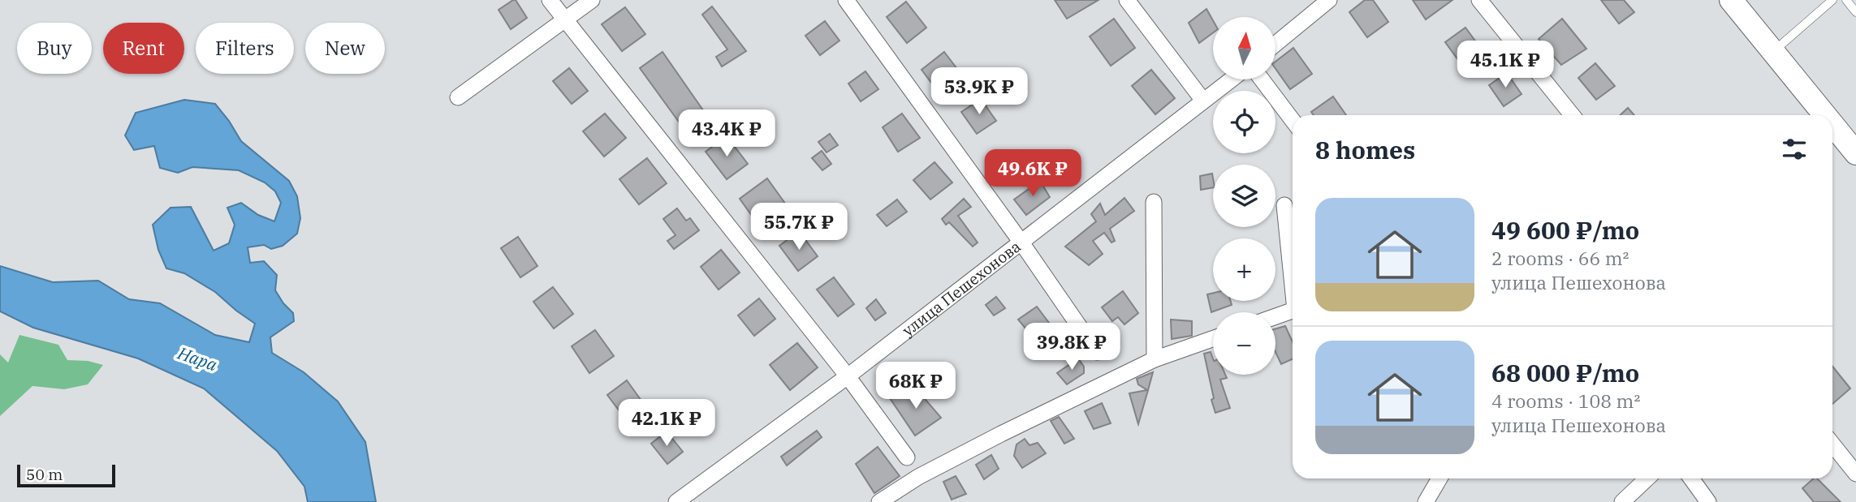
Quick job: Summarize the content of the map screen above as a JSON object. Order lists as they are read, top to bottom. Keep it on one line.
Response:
{"streets":{"street":["улица Пешехонова"]},"water":["Нара"],"scale_bar":"50 m","north":"top","page":{"map_buttons":["+","−"],"chip":["Buy","Rent","Filters","New"],"price":["45.1K ₽","53.9K ₽","43.4K ₽","49.6K ₽","55.7K ₽","39.8K ₽","68K ₽","42.1K ₽"],"heading":"8 homes","list":[{"name":"49 600 ₽/mo","note":"2 rooms · 66 m² · улица Пешехонова"},{"name":"68 000 ₽/mo","note":"4 rooms · 108 m² · улица Пешехонова"}],"scale":"50 m"}}
